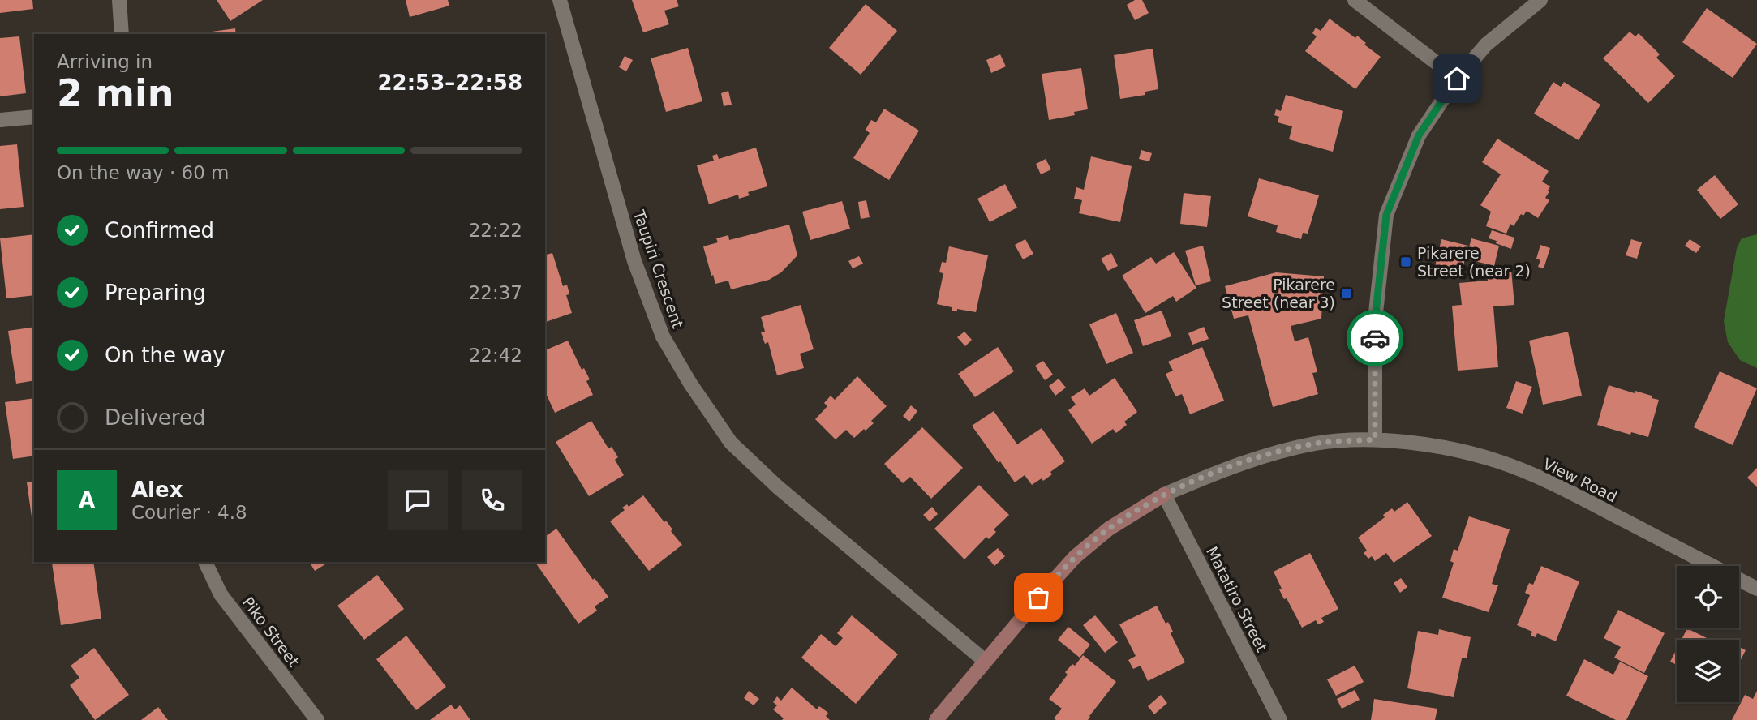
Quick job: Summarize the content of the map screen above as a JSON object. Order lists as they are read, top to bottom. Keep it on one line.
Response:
{"streets":{"street":["Taupiri Crescent","View Road","Matatiro Street","Piko Street"]},"crossings":[["View Road","Matatiro Street"]],"places":{"transit":["Pikarere Street (near 2)","Pikarere Street (near 3)"]},"page":{"heading":["2 min","Arriving in","22:53–22:58"],"panel":["Alex","Courier · 4.8"],"bar":"On the way · 60 m","list":[["Confirmed","22:22"],["Preparing","22:37"],["On the way","22:42"],"Delivered"],"round":"A"}}
